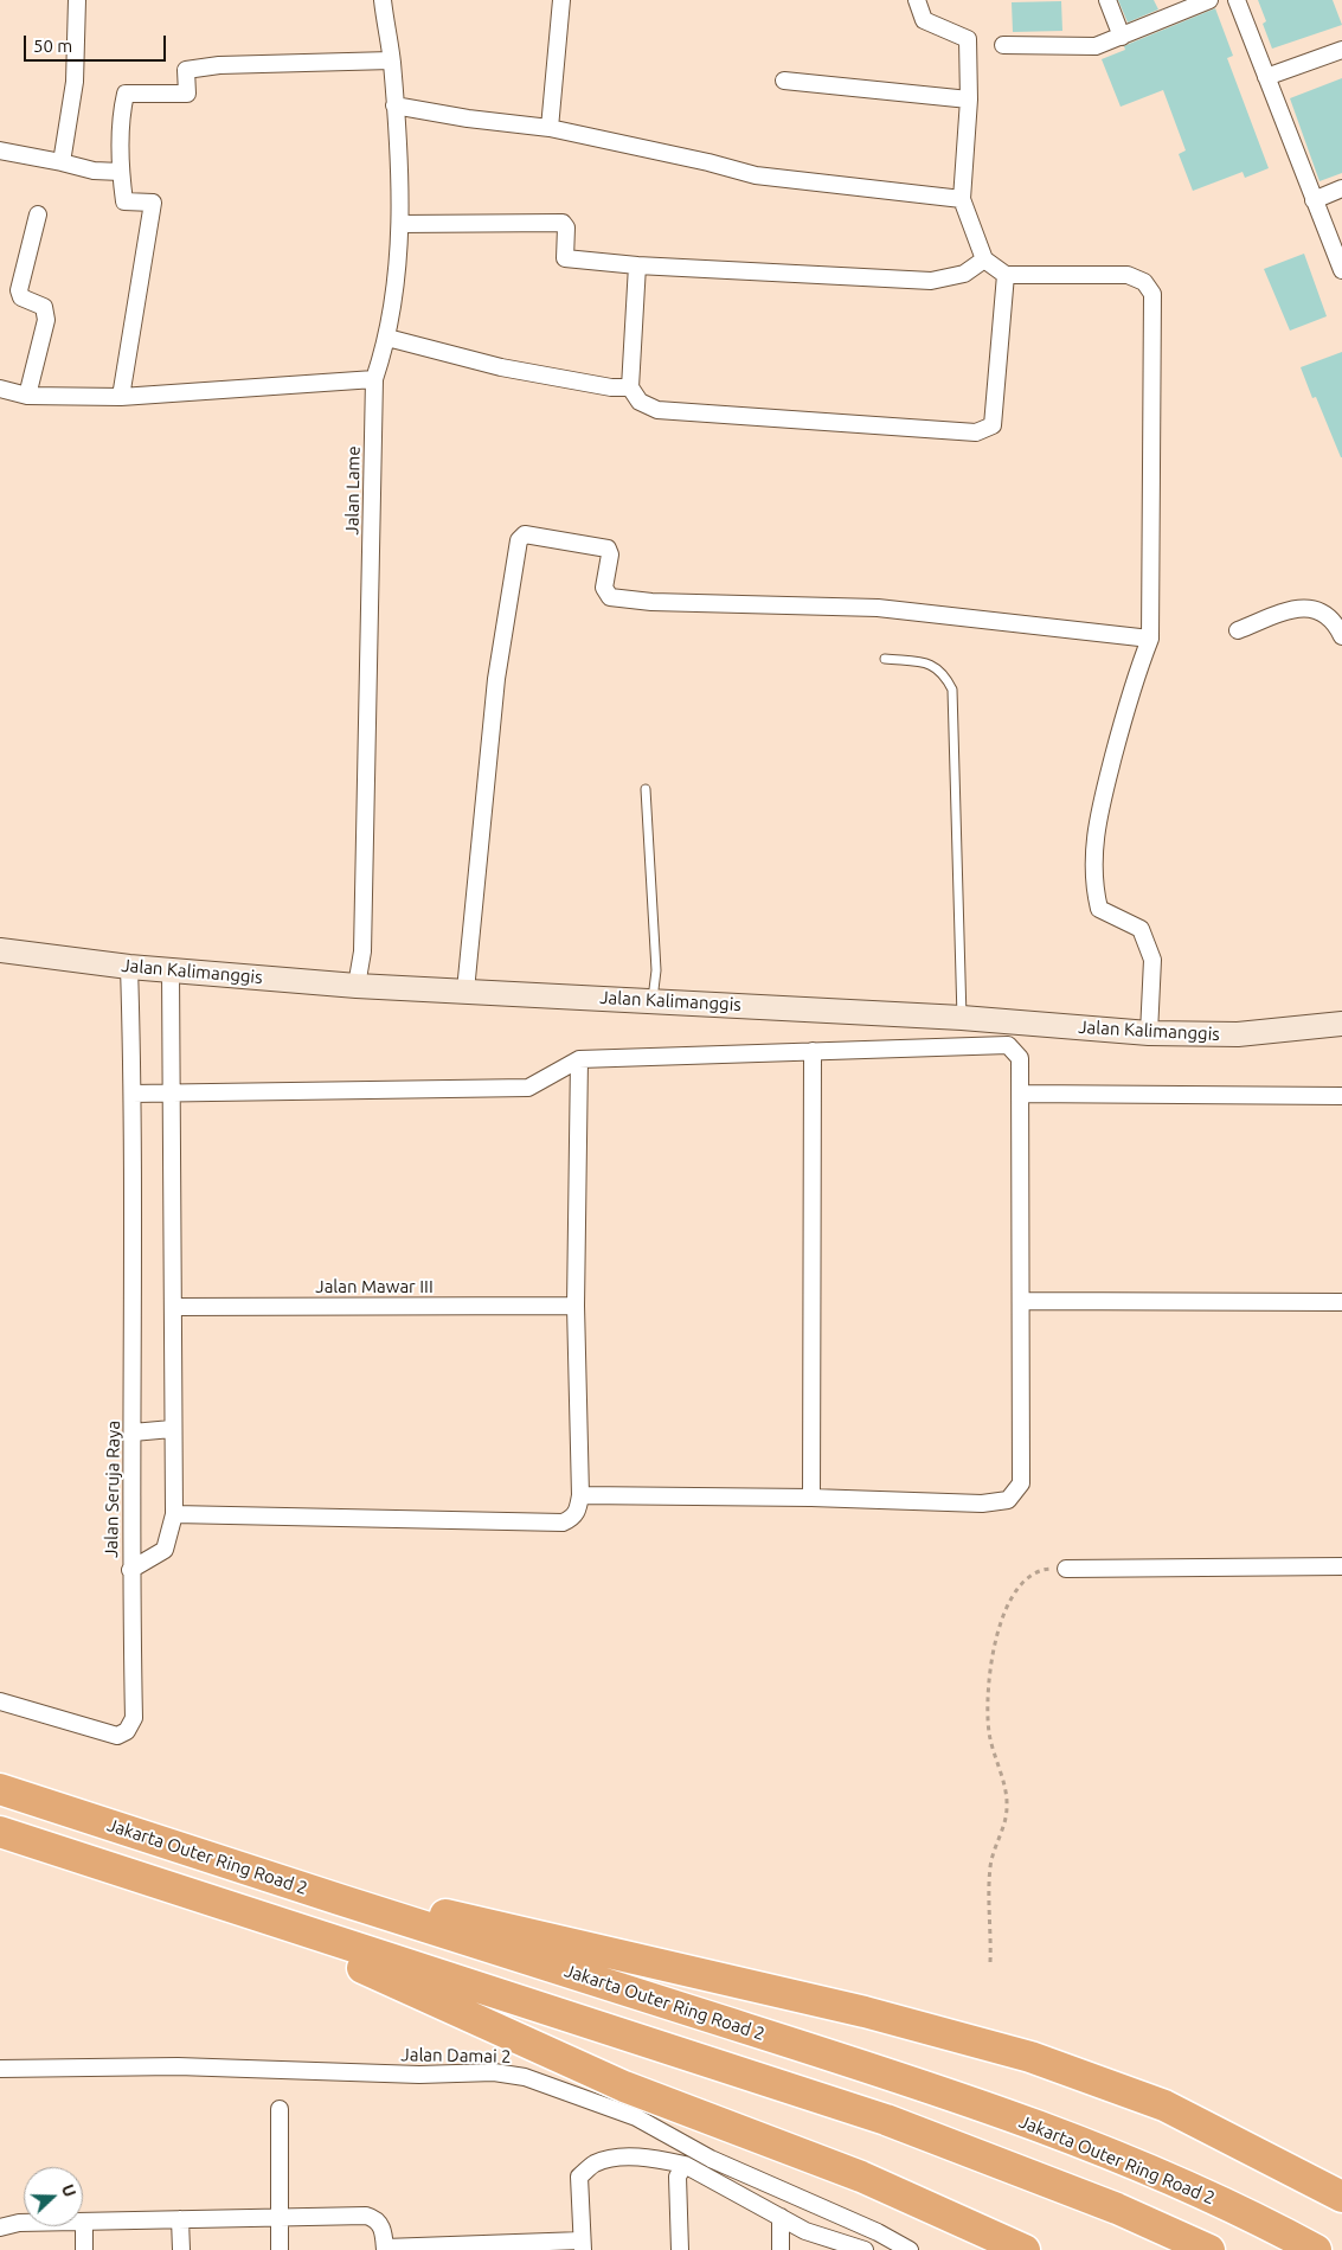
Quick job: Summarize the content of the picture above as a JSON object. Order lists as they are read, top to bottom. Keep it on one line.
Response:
{"streets":{"highway":["Jakarta Outer Ring Road 2"],"main road":["Jalan Kalimanggis"],"street":["Jalan Lame","Jalan Mawar III","Jalan Seruja Raya","Jalan Damai 2"]},"crossings":[["Jalan Lame","Jalan Kalimanggis"],["Jalan Kalimanggis","Jalan Seruja Raya"],["Jalan Mawar III","Jalan Seruja Raya"]],"scale_bar":"50 m","north":"right"}
